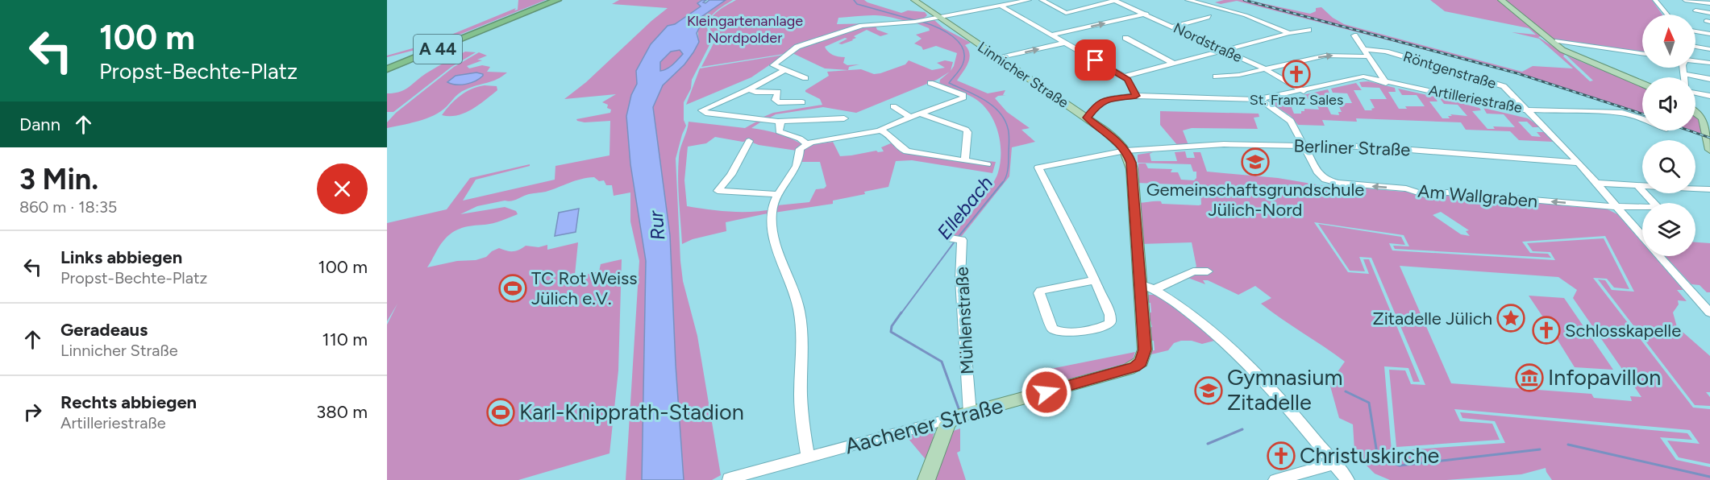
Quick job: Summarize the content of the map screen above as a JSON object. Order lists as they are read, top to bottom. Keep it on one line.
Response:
{"streets":{"highway":["A 44"],"main road":["Linnicher Straße","Aachener Straße"],"street":["Nordstraße","Röntgenstraße","Artilleriestraße","Berliner Straße","Am Wallgraben","Mühlenstraße"]},"crossings":[["Nordstraße","Artilleriestraße"],["Röntgenstraße","Artilleriestraße"],["Röntgenstraße","Berliner Straße"],["Röntgenstraße","Am Wallgraben"],["Linnicher Straße","Artilleriestraße"],["Linnicher Straße","Berliner Straße"],["Linnicher Straße","Aachener Straße"],["Artilleriestraße","Am Wallgraben"],["Berliner Straße","Am Wallgraben"],["Mühlenstraße","Aachener Straße"]],"one_way":["Am Wallgraben"],"water":["Ellebach","Rur"],"parks":["Kleingartenanlage Nordpolder"],"places":{"church":["St. Franz Sales","Schlosskapelle","Christuskirche"],"school or university":["Gemeinschaftsgrundschule Jülich-Nord","Gymnasium Zitadelle"],"sports":["TC Rot Weiss Jülich e.V.","Karl-Knipprath-Stadion"],"place":["Zitadelle Jülich"],"museum":["Infopavillon"]},"north":"top","page":{"turn":["100 m","Propst-Bechte-Platz"],"then":"Dann","heading":["3 Min.","860 m · 18:35"],"list":[{"name":"Links abbiegen","note":"Propst-Bechte-Platz","value":"100 m"},{"name":"Geradeaus","note":"Linnicher Straße","value":"110 m"},{"name":"Rechts abbiegen","note":"Artilleriestraße","value":"380 m"}]}}
